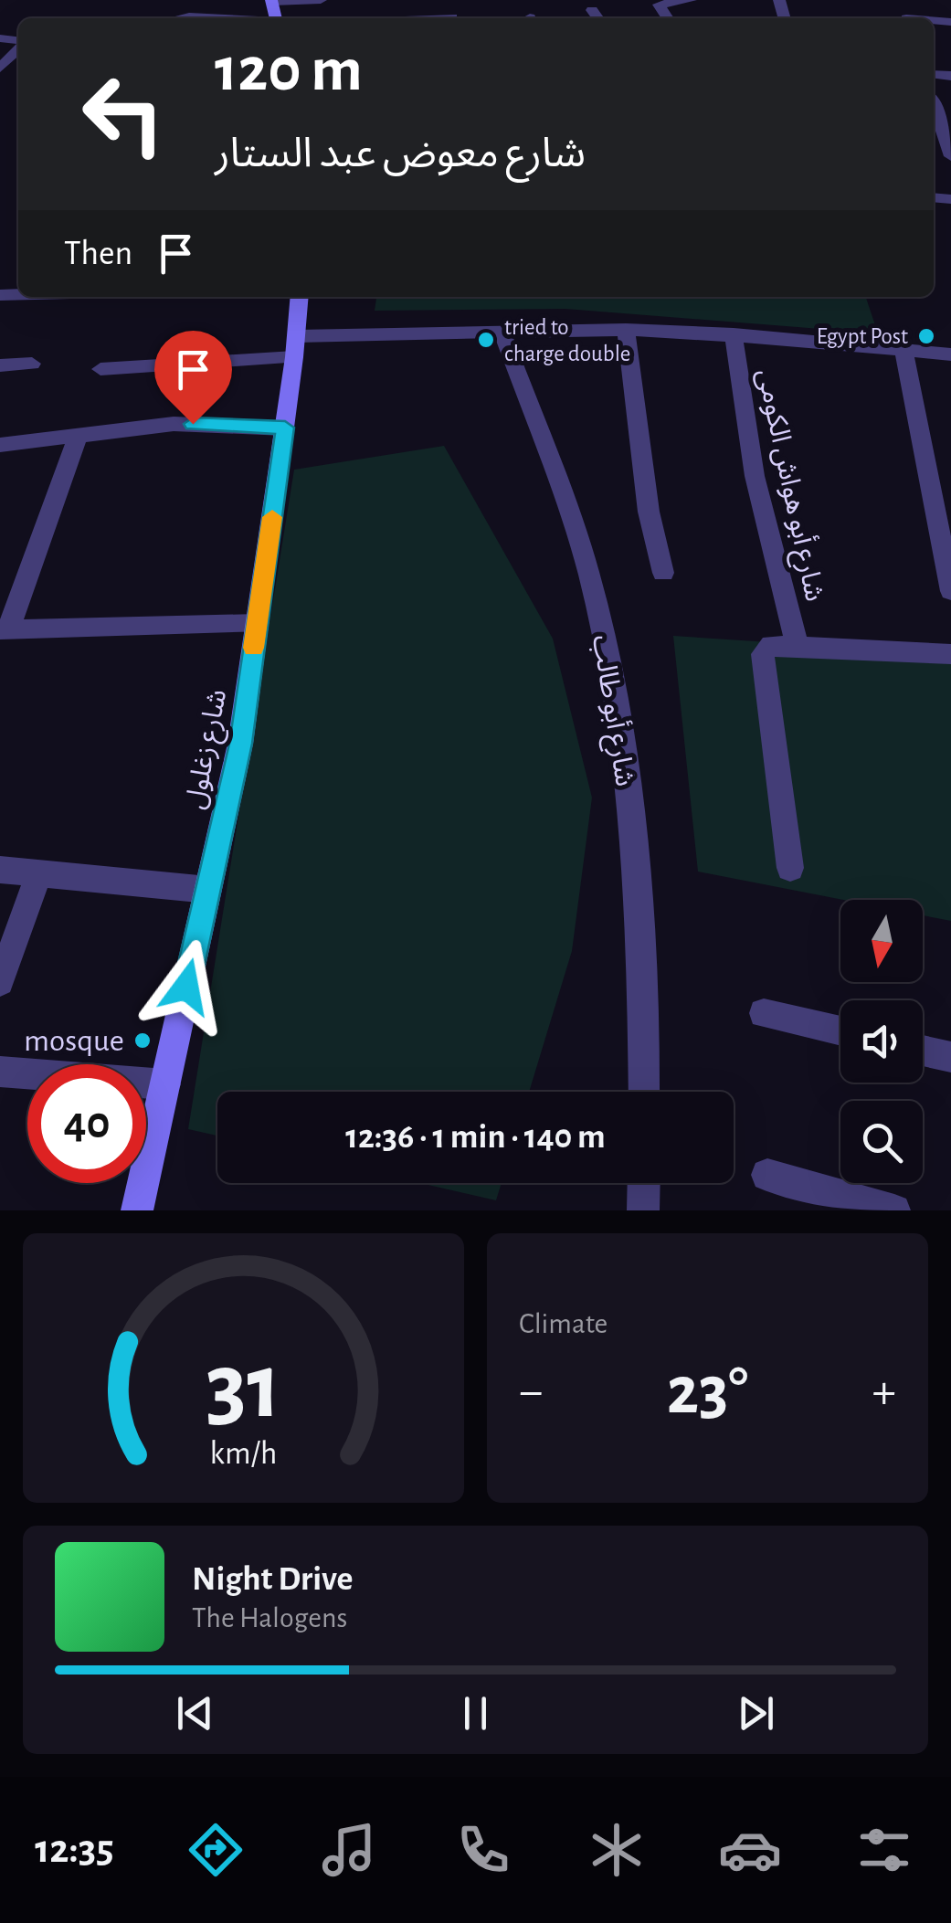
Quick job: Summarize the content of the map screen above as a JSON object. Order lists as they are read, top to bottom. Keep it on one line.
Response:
{"streets":{"street":["شارع أبو هواش الكومى","شارع أبو طالب","شارع زغلول"]},"places":["Egypt Post","tried to charge double","mosque"],"north":"bottom","page":{"turn":["120 m","شارع معوض عبد الستار"],"then":"Then","limit":"40","trip":"12:36 · 1 min · 140 m","tile":"Climate","heat":["−","23°","+"],"song":["Night Drive","The Halogens"],"tabs":"12:35","gauge":["31","km/h"]}}
